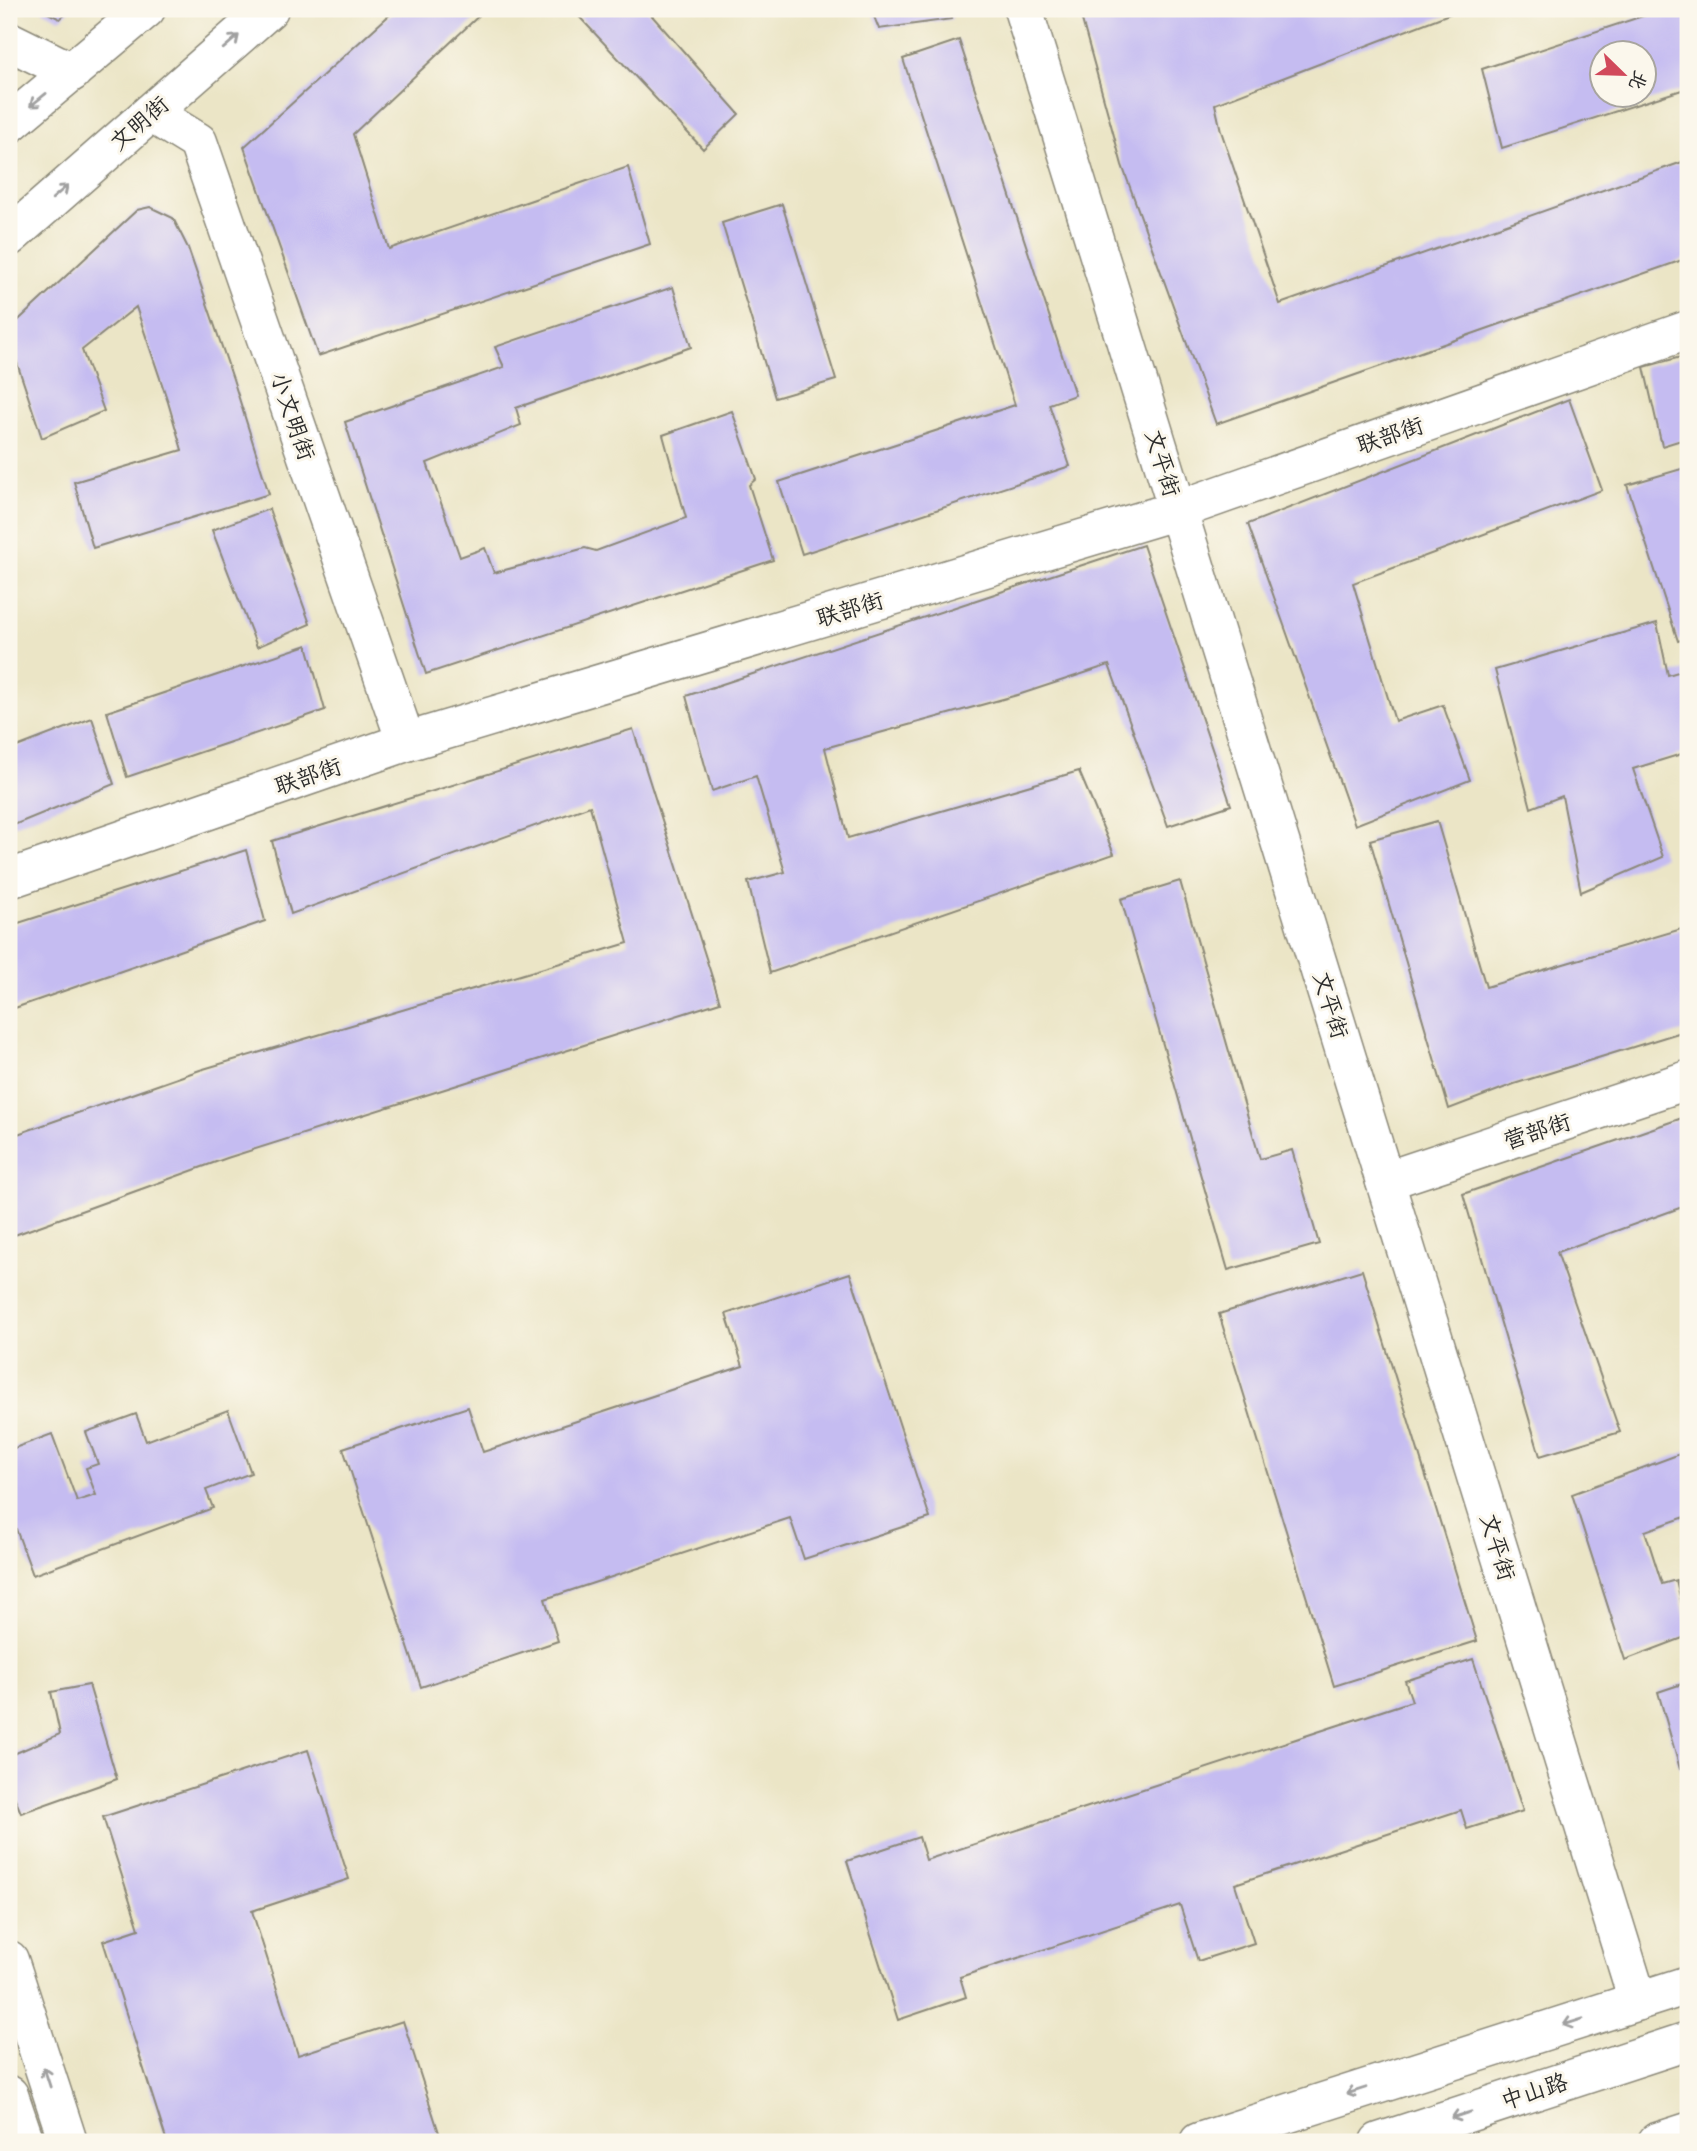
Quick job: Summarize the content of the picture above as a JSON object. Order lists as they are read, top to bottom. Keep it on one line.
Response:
{"streets":{"main road":["文明街","小文明街","联部街","文平街","营部街","中山路"]},"crossings":[["文明街","小文明街"],["小文明街","联部街"],["联部街","文平街"],["文平街","营部街"]],"north":"bottom right"}
